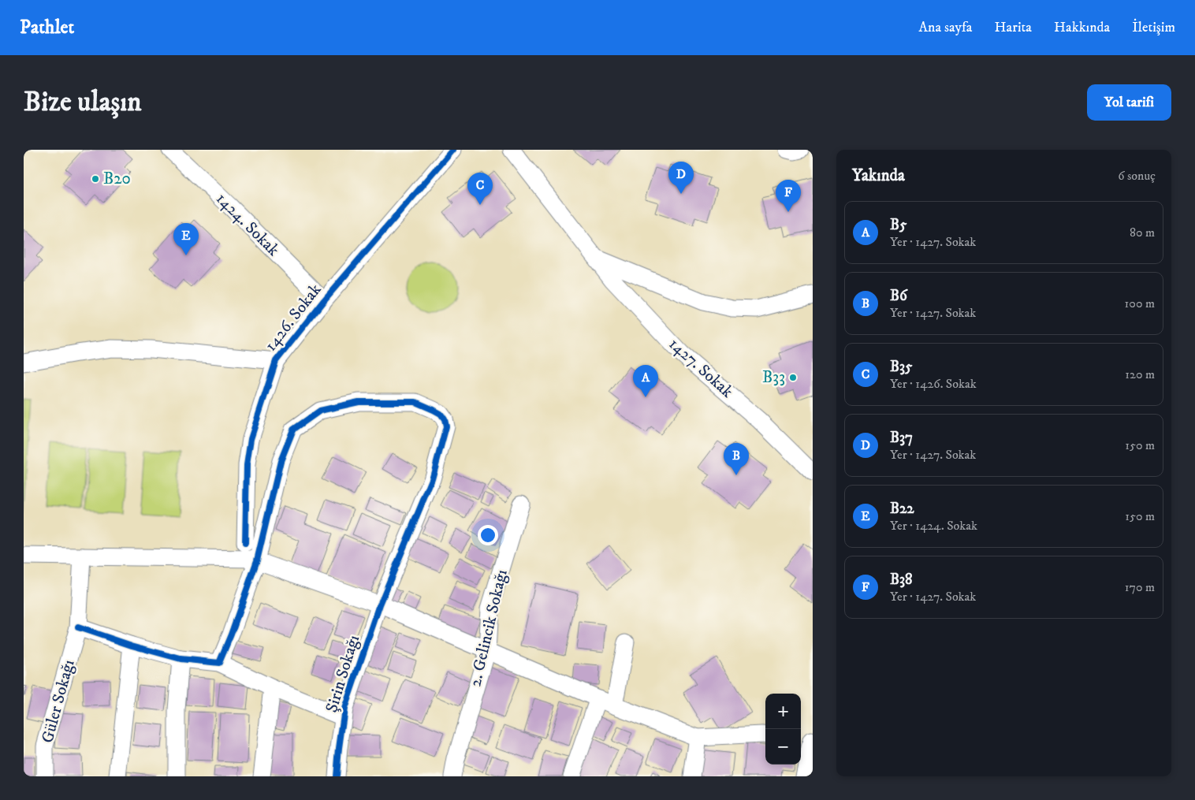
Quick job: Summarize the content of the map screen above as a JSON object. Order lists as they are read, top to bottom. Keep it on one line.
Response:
{"streets":{"street":["1424. Sokak","1426. Sokak","1427. Sokak","2. Gelincik Sokağı","Şirin Sokağı","Güler Sokağı"]},"crossings":[["1424. Sokak","1426. Sokak"]],"places":["B20","B33"],"page":{"header":"Pathlet","nav":["Ana sayfa","Harita","Hakkında","İletişim"],"buttons":"Yol tarifi","title":"Bize ulaşın","heading":["Yakında","6 sonuç"],"pins":["D","C","F","E","A","B"],"list":[{"mark":"A","name":"B5","note":"Yer · 1427. Sokak","value":"80 m"},{"mark":"B","name":"B6","note":"Yer · 1427. Sokak","value":"100 m"},{"mark":"C","name":"B35","note":"Yer · 1426. Sokak","value":"120 m"},{"mark":"D","name":"B37","note":"Yer · 1427. Sokak","value":"150 m"},{"mark":"E","name":"B22","note":"Yer · 1424. Sokak","value":"150 m"},{"mark":"F","name":"B38","note":"Yer · 1427. Sokak","value":"170 m"}],"map_buttons":["+","−"]}}
